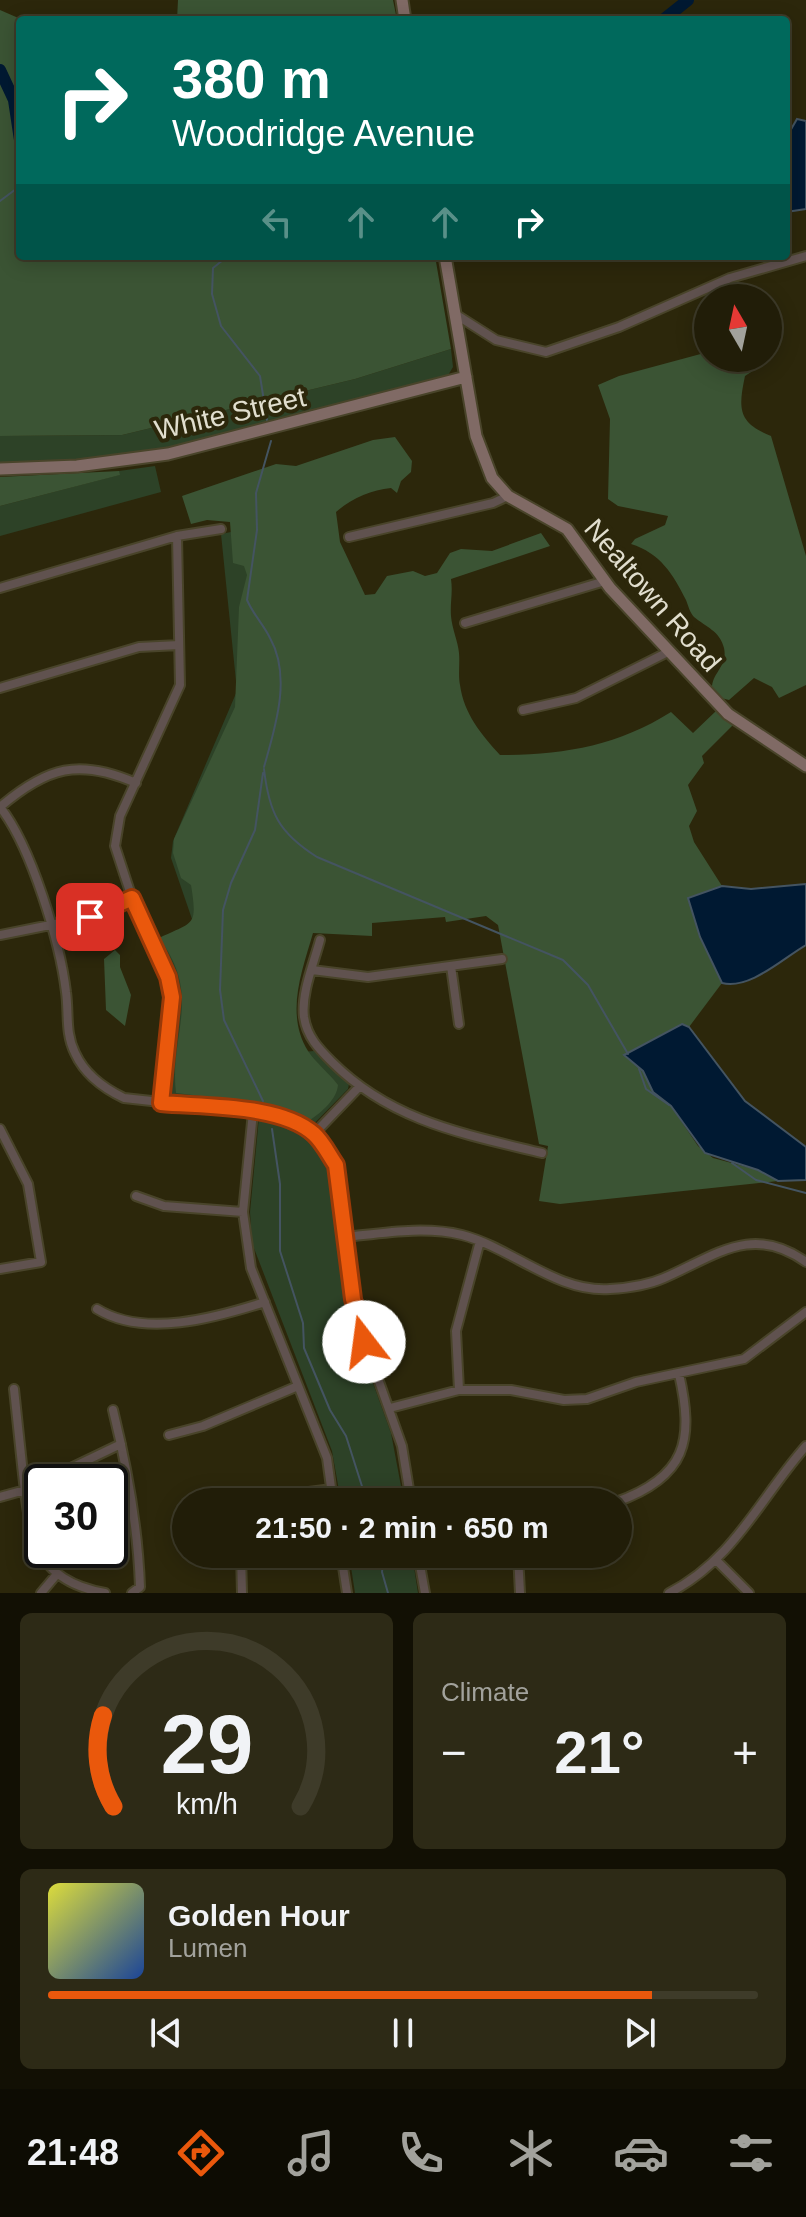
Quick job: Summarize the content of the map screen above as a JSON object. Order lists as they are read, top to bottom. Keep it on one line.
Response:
{"streets":{"street":["White Street","Nealtown Road"]},"crossings":[["White Street","Nealtown Road"]],"north":"top","page":{"turn":["380 m","Woodridge Avenue"],"limit":"30","trip":"21:50 · 2 min · 650 m","tile":"Climate","heat":["−","21°","+"],"song":["Golden Hour","Lumen"],"tabs":"21:48","gauge":["29","km/h"]}}
